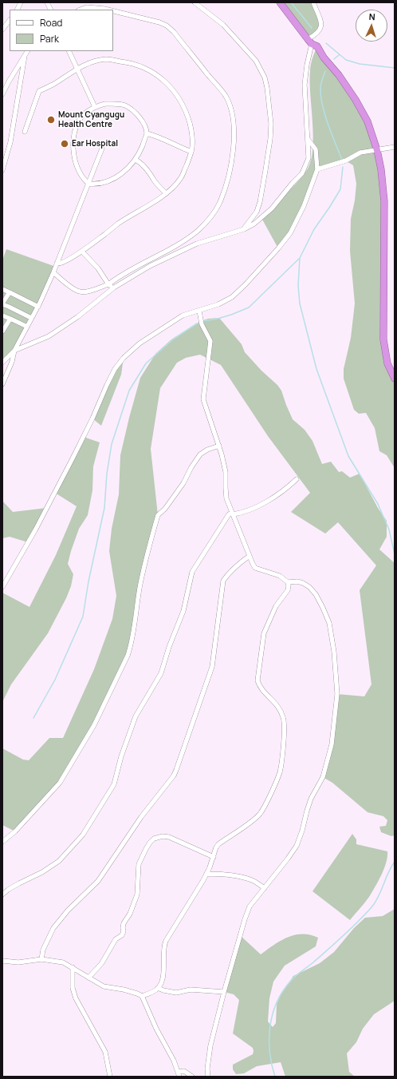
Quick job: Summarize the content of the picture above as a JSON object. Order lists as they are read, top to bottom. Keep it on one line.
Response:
{"places":["Mount Cyangugu Health Centre","Ear Hospital"],"legend":["Road","Park"],"north":"top"}
